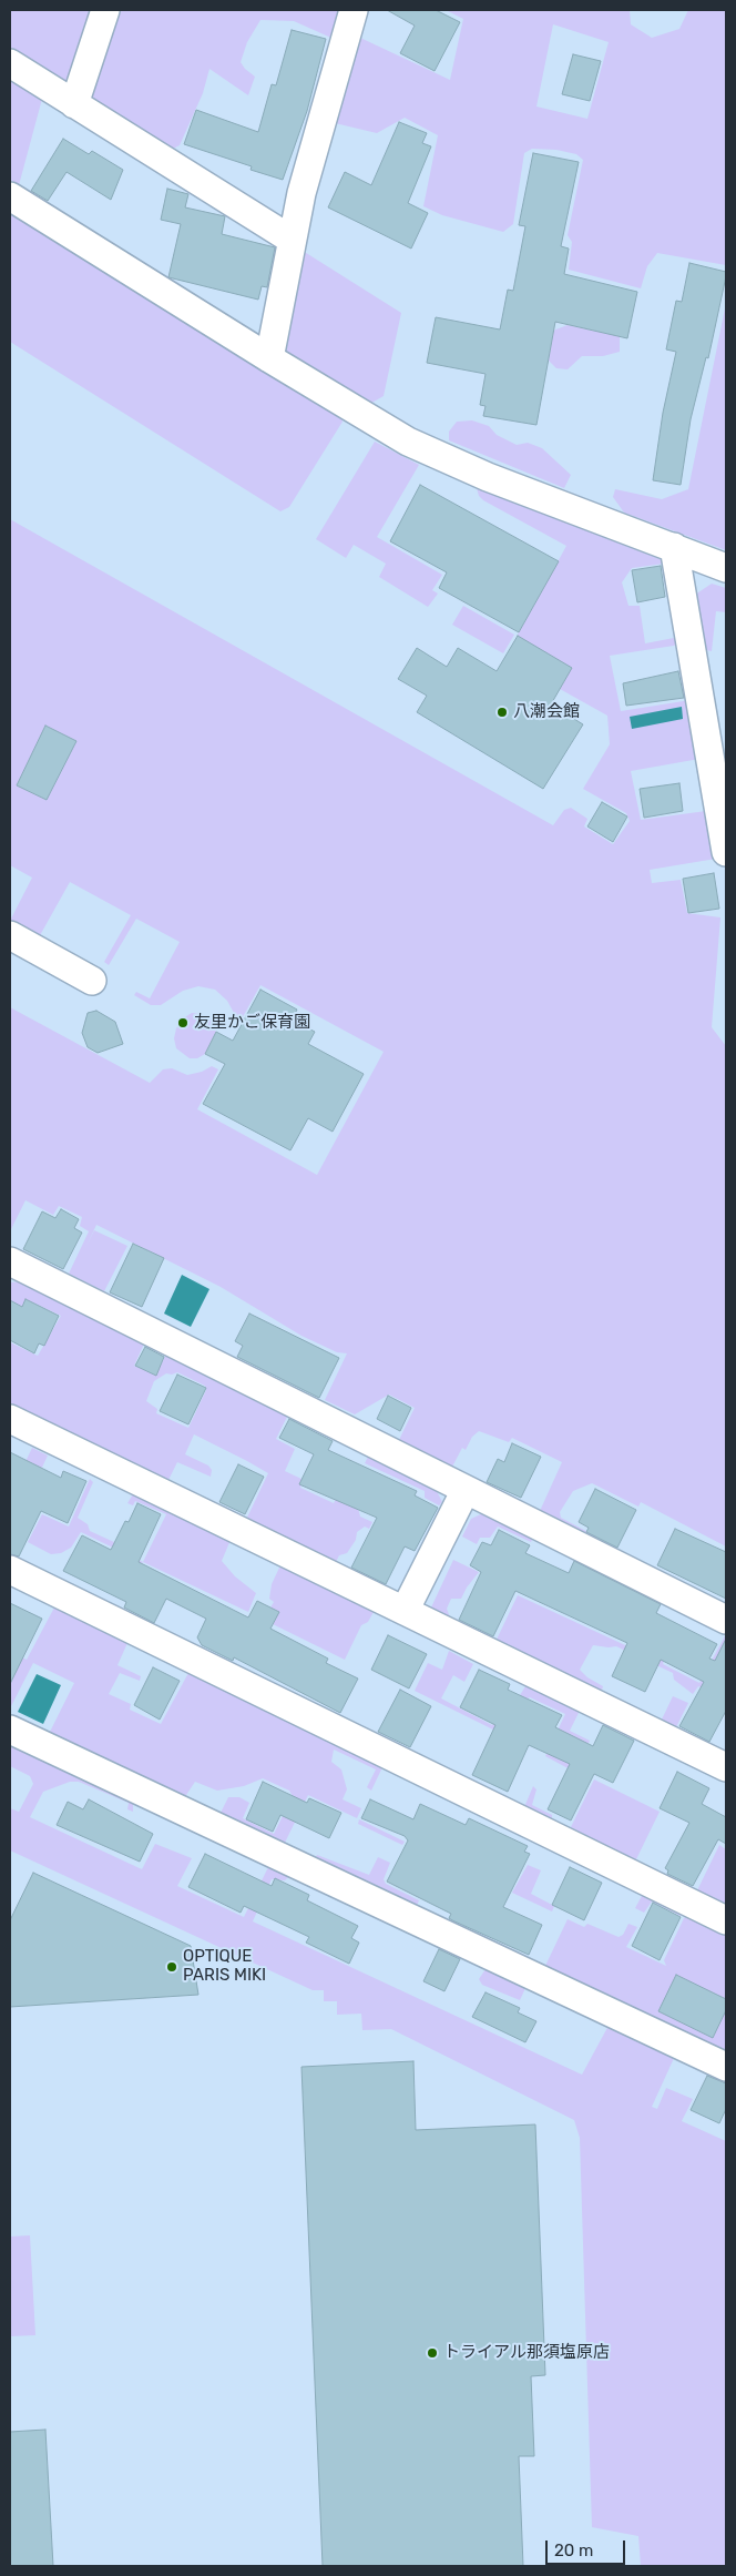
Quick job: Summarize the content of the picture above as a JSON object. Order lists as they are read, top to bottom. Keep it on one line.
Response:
{"places":["八潮会館","友里かご保育園","OPTIQUE PARIS MIKI","トライアル那須塩原店"],"scale_bar":"20 m"}
